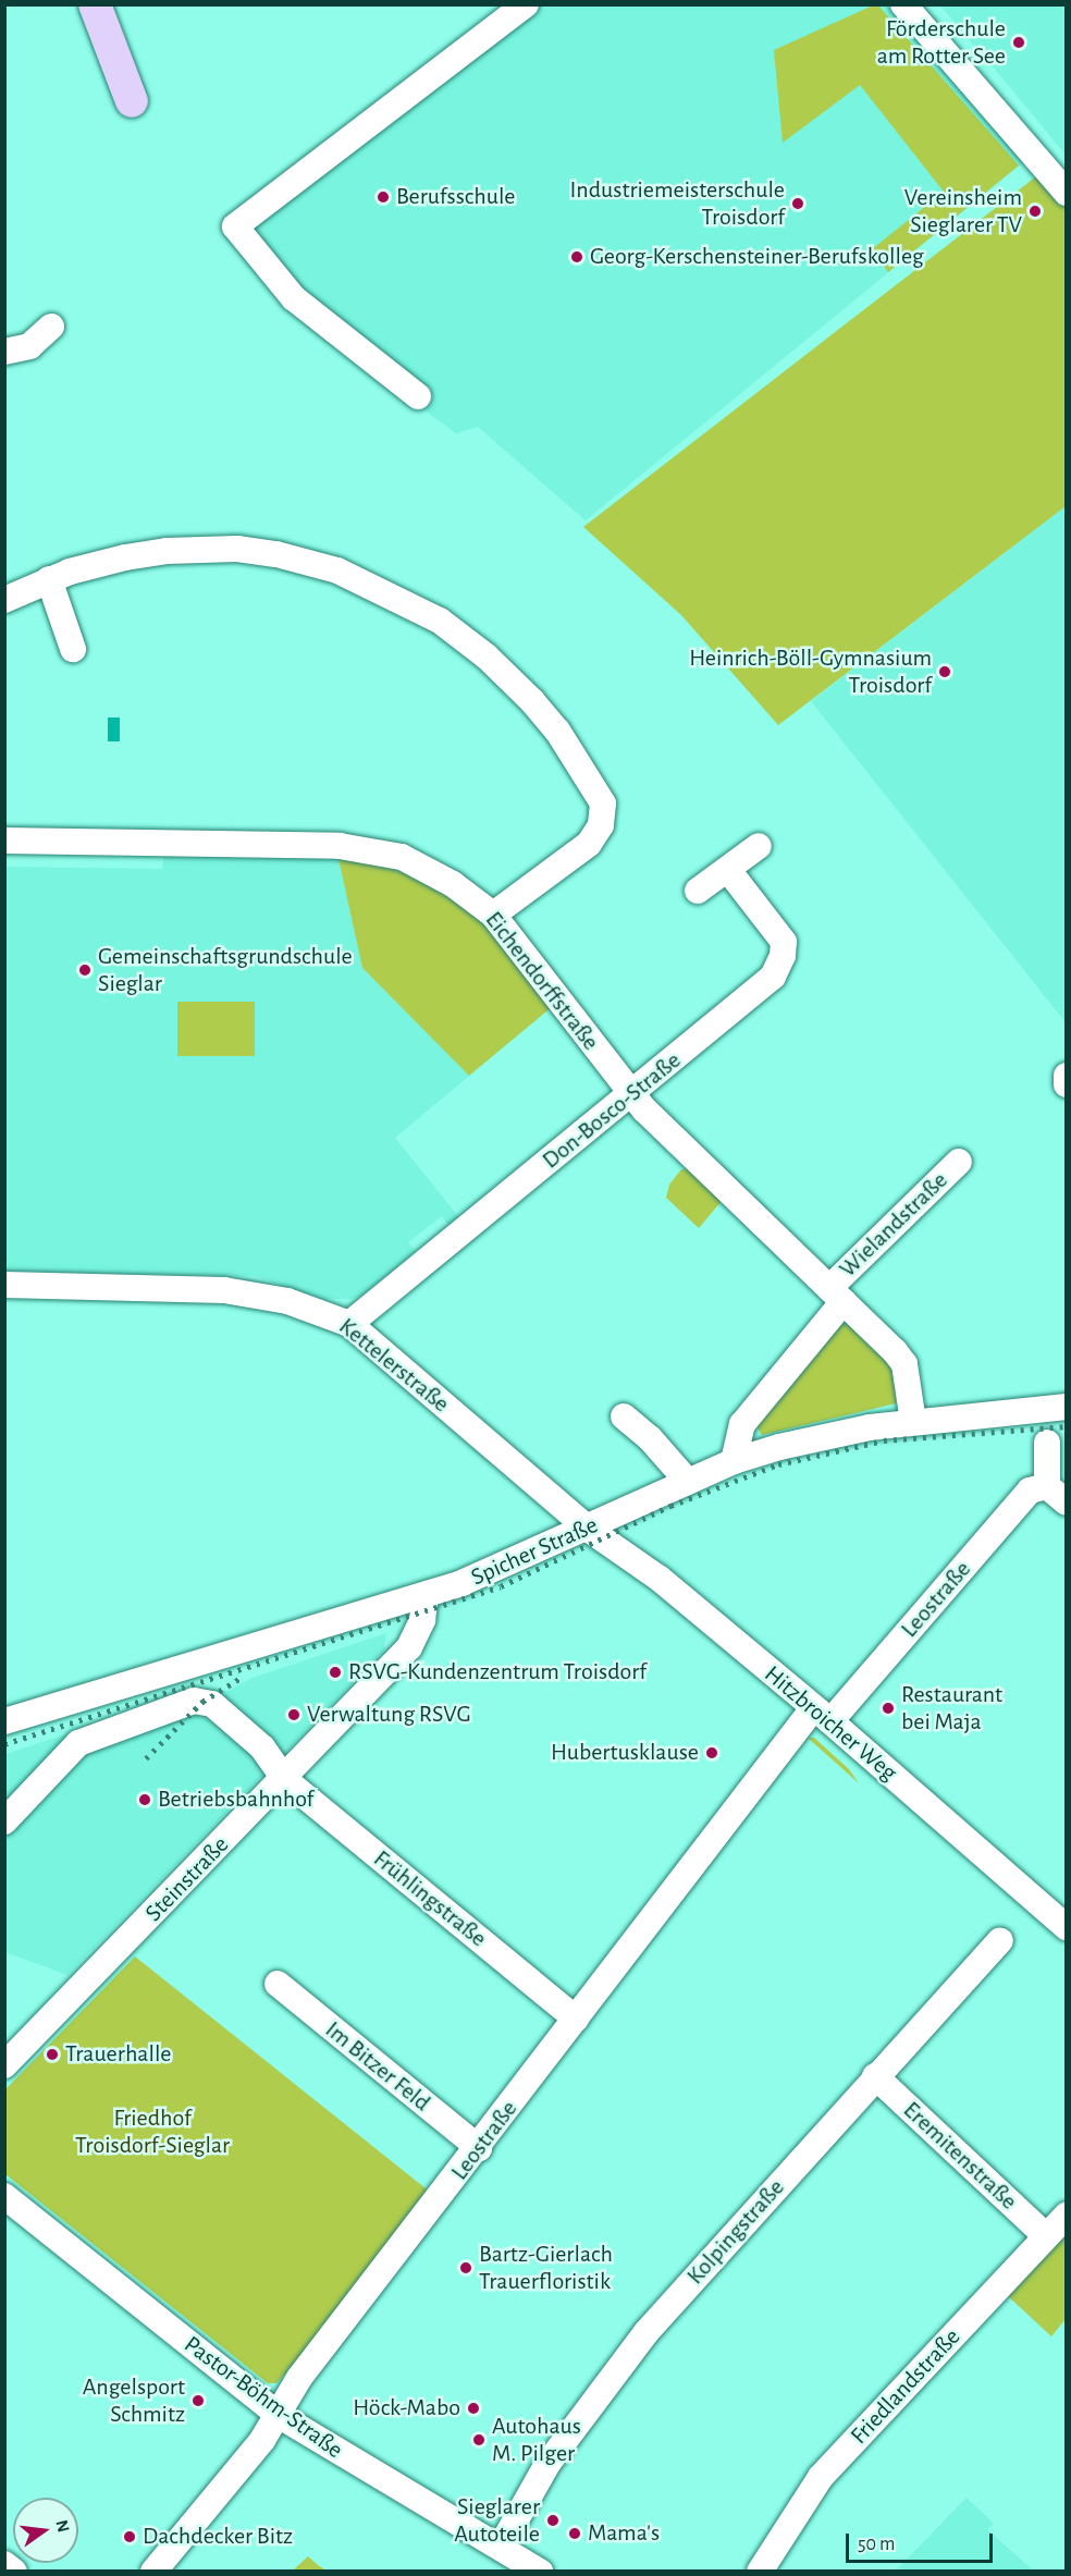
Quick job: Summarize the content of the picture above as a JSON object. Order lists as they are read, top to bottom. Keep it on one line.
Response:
{"streets":{"street":["Eichendorffstraße","Don-Bosco-Straße","Wielandstraße","Kettelerstraße","Spicher Straße","Leostraße","Hitzbroicher Weg","Steinstraße","Frühlingstraße","Im Bitzer Feld","Eremitenstraße","Kolpingstraße","Friedlandstraße","Pastor-Böhm-Straße"]},"crossings":[["Eichendorffstraße","Don-Bosco-Straße"],["Eichendorffstraße","Wielandstraße"],["Eichendorffstraße","Spicher Straße"],["Don-Bosco-Straße","Kettelerstraße"],["Wielandstraße","Spicher Straße"],["Kettelerstraße","Spicher Straße"],["Kettelerstraße","Hitzbroicher Weg"],["Spicher Straße","Hitzbroicher Weg"],["Spicher Straße","Steinstraße"],["Leostraße","Hitzbroicher Weg"],["Leostraße","Frühlingstraße"],["Leostraße","Im Bitzer Feld"],["Leostraße","Pastor-Böhm-Straße"],["Steinstraße","Frühlingstraße"],["Eremitenstraße","Kolpingstraße"],["Eremitenstraße","Friedlandstraße"],["Kolpingstraße","Pastor-Böhm-Straße"]],"parks":["Friedhof Troisdorf-Sieglar"],"places":["Förderschule am Rotter See","Berufsschule","Industriemeisterschule Troisdorf","Vereinsheim Sieglarer TV","Georg-Kerschensteiner-Berufskolleg","Heinrich-Böll-Gymnasium Troisdorf","Gemeinschaftsgrundschule Sieglar","RSVG-Kundenzentrum Troisdorf","Restaurant bei Maja","Verwaltung RSVG","Hubertusklause","Betriebsbahnhof","Trauerhalle","Bartz-Gierlach Trauerfloristik","Angelsport Schmitz","Höck-Mabo","Autohaus M. Pilger","Sieglarer Autoteile","Mama's","Dachdecker Bitz"],"scale_bar":"50 m","north":"right"}
